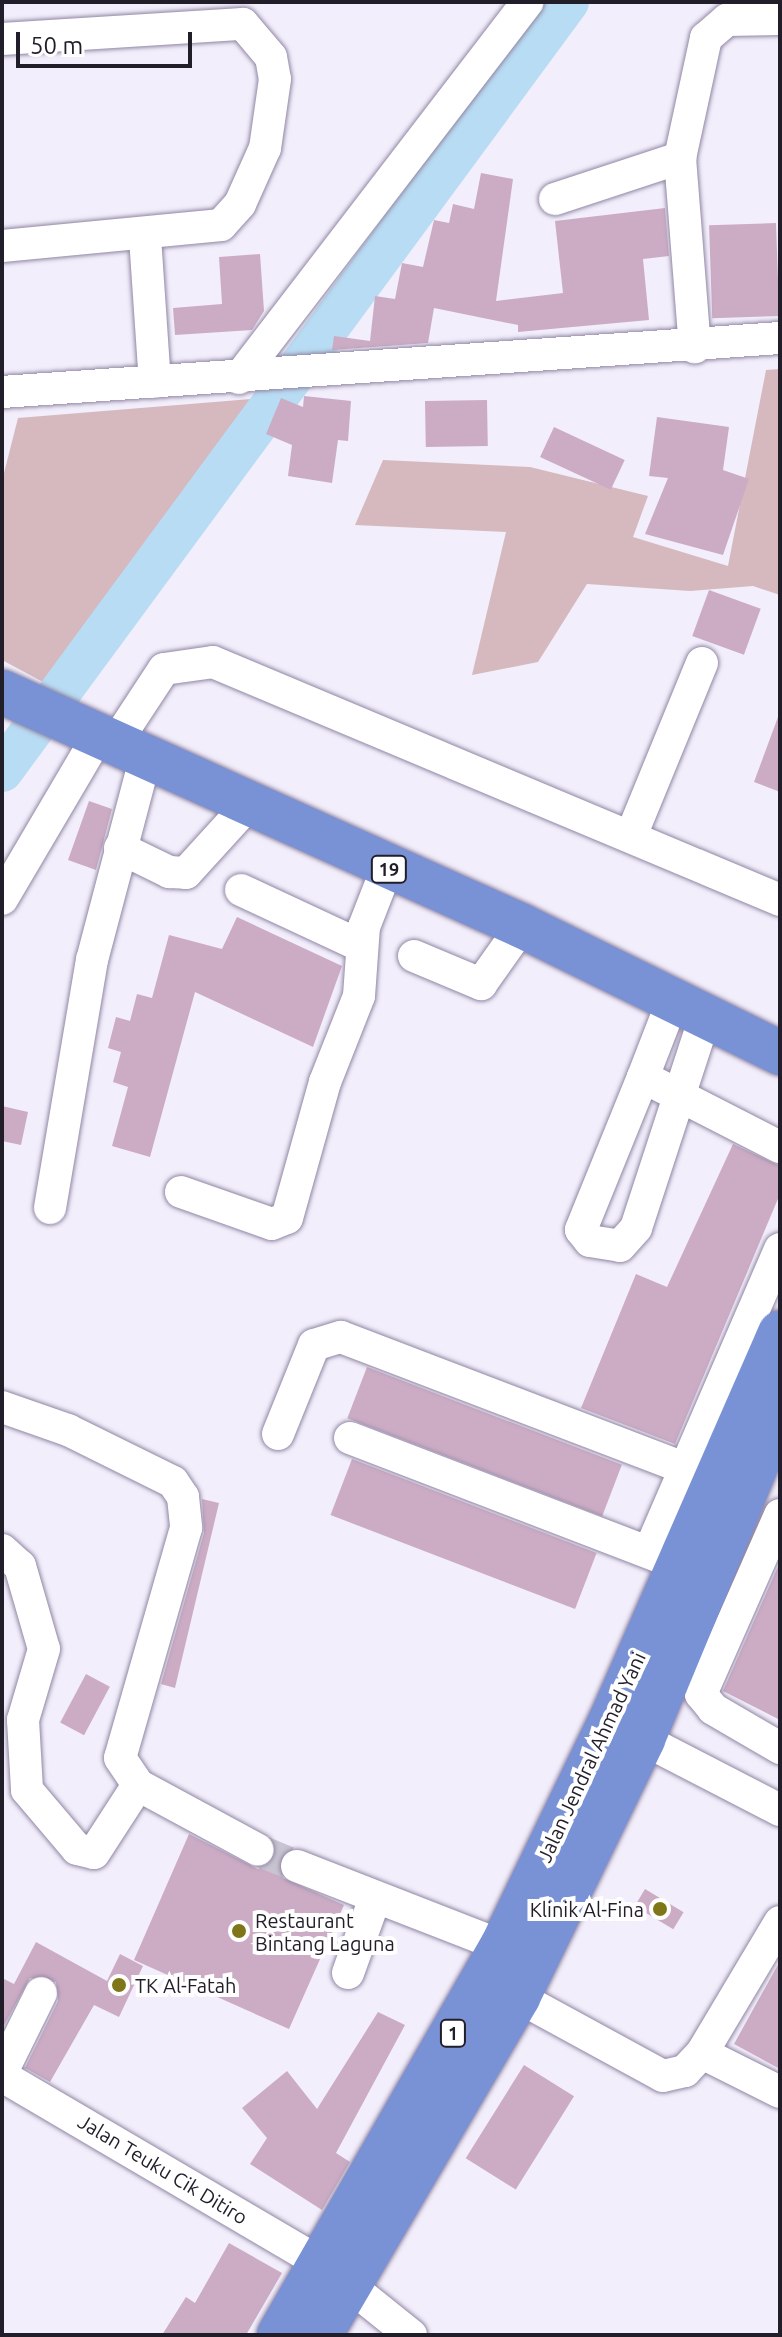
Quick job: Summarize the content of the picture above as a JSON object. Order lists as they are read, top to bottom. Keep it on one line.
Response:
{"streets":{"highway":["19","Jalan Jendral Ahmad Yani","1"],"street":["Jalan Teuku Cik Ditiro"]},"crossings":[["Jalan Jendral Ahmad Yani","Jalan Teuku Cik Ditiro"]],"places":["Klinik Al-Fina","Restaurant Bintang Laguna","TK Al-Fatah"],"scale_bar":"50 m"}
